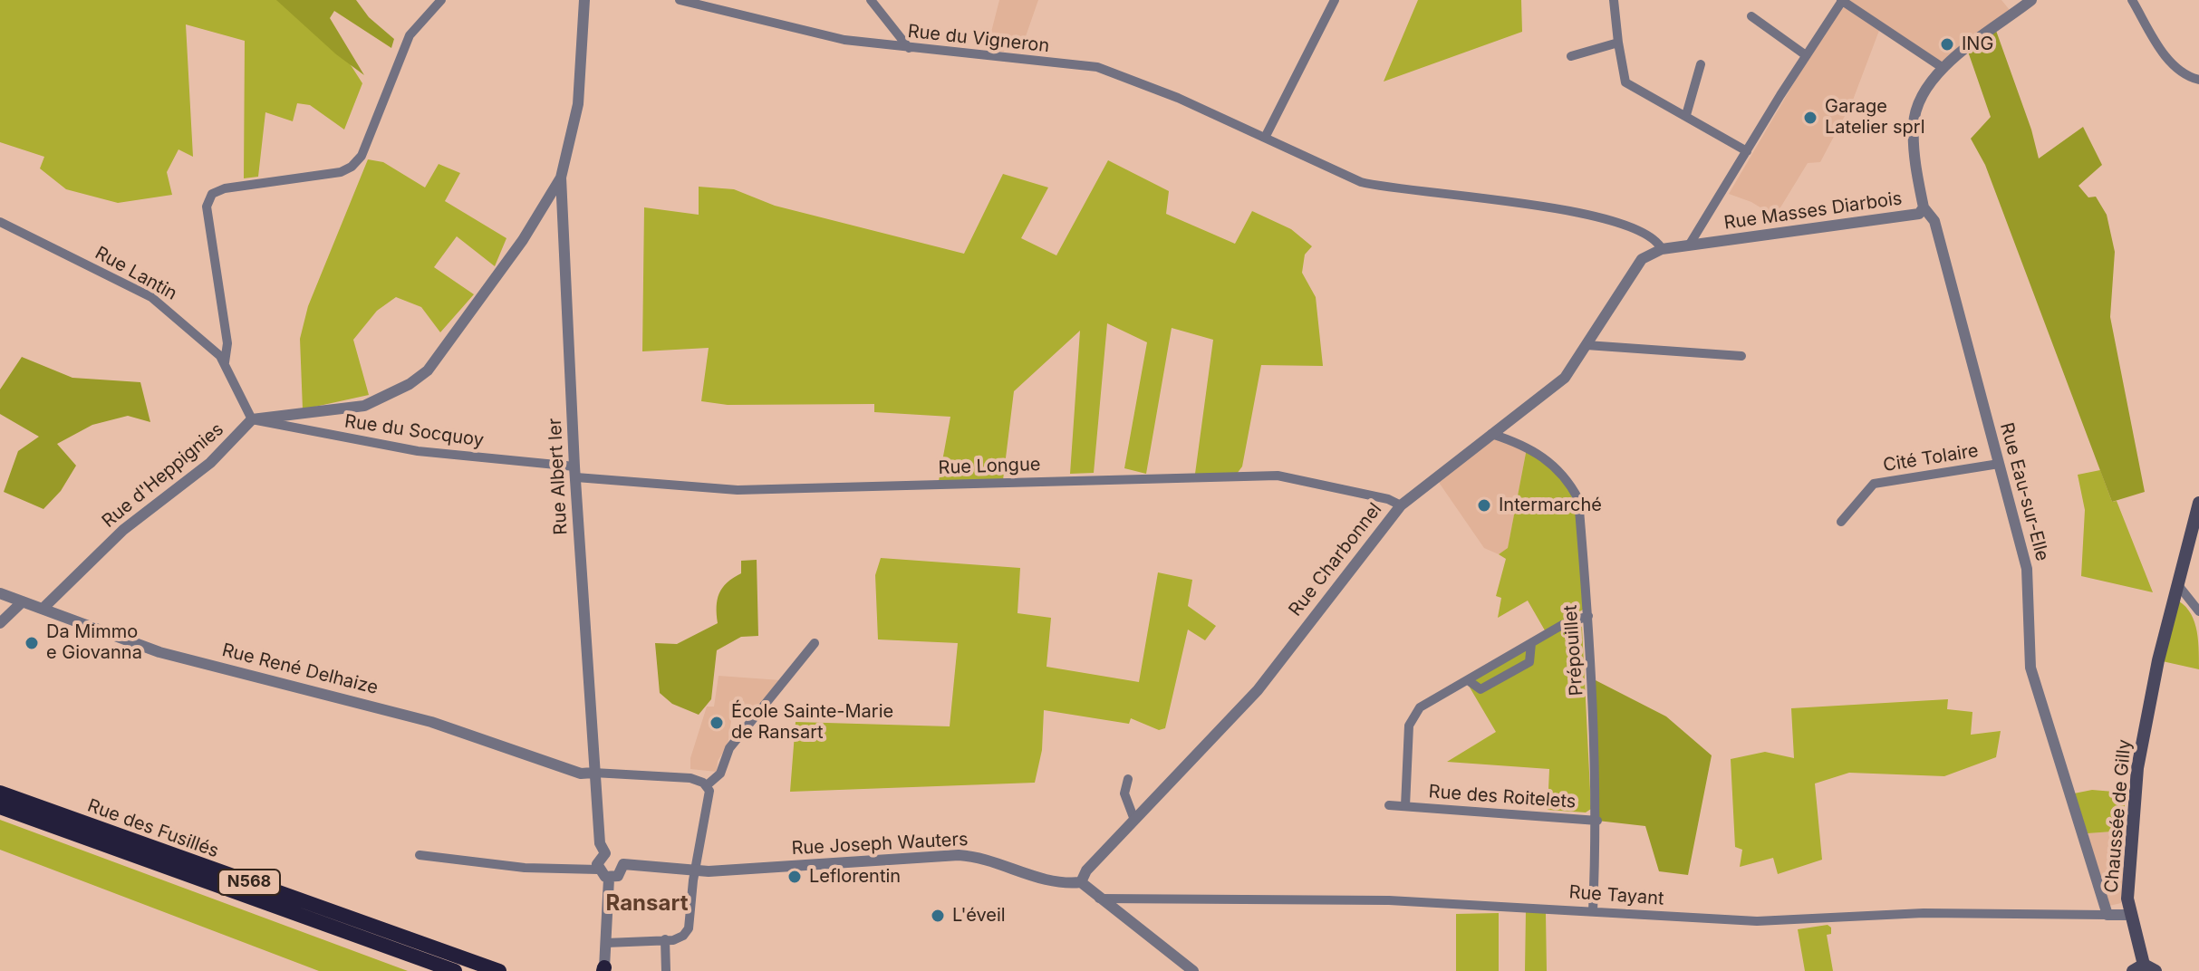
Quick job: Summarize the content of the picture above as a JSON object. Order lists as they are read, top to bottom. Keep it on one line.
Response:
{"streets":{"highway":["Rue des Fusillés","N568"],"main road":["Chaussée de Gilly"],"street":["Rue du Vigneron","Rue Masses Diarbois","Rue Lantin","Rue du Socquoy","Cité Tolaire","Rue Longue","Rue d'Heppignies","Rue Albert Ier","Rue Eau-sur-Elle","Rue Charbonnel","Prépouillet","Rue René Delhaize","Rue des Roitelets","Rue Joseph Wauters","Rue Tayant"]},"crossings":[["Rue du Vigneron","Rue Masses Diarbois"],["Rue du Vigneron","Rue Charbonnel"],["Rue Masses Diarbois","Rue Eau-sur-Elle"],["Rue Masses Diarbois","Rue Charbonnel"],["Rue Lantin","Rue du Socquoy"],["Rue Lantin","Rue d'Heppignies"],["Rue du Socquoy","Rue Longue"],["Rue du Socquoy","Rue d'Heppignies"],["Rue du Socquoy","Rue Albert Ier"],["Cité Tolaire","Rue Eau-sur-Elle"],["Rue Longue","Rue Albert Ier"],["Rue Longue","Rue Charbonnel"],["Rue d'Heppignies","Rue René Delhaize"],["Rue Albert Ier","Rue René Delhaize"],["Rue Albert Ier","Rue Joseph Wauters"],["Rue Eau-sur-Elle","Rue Tayant"],["Rue Charbonnel","Prépouillet"],["Rue Charbonnel","Rue Joseph Wauters"],["Prépouillet","Rue des Roitelets"],["Prépouillet","Rue Tayant"],["Chaussée de Gilly","Rue Tayant"]],"districts":["Ransart"],"places":["ING","Garage Latelier sprl","Intermarché","Da Mimmo e Giovanna","École Sainte-Marie de Ransart","Leflorentin","L'éveil"]}
